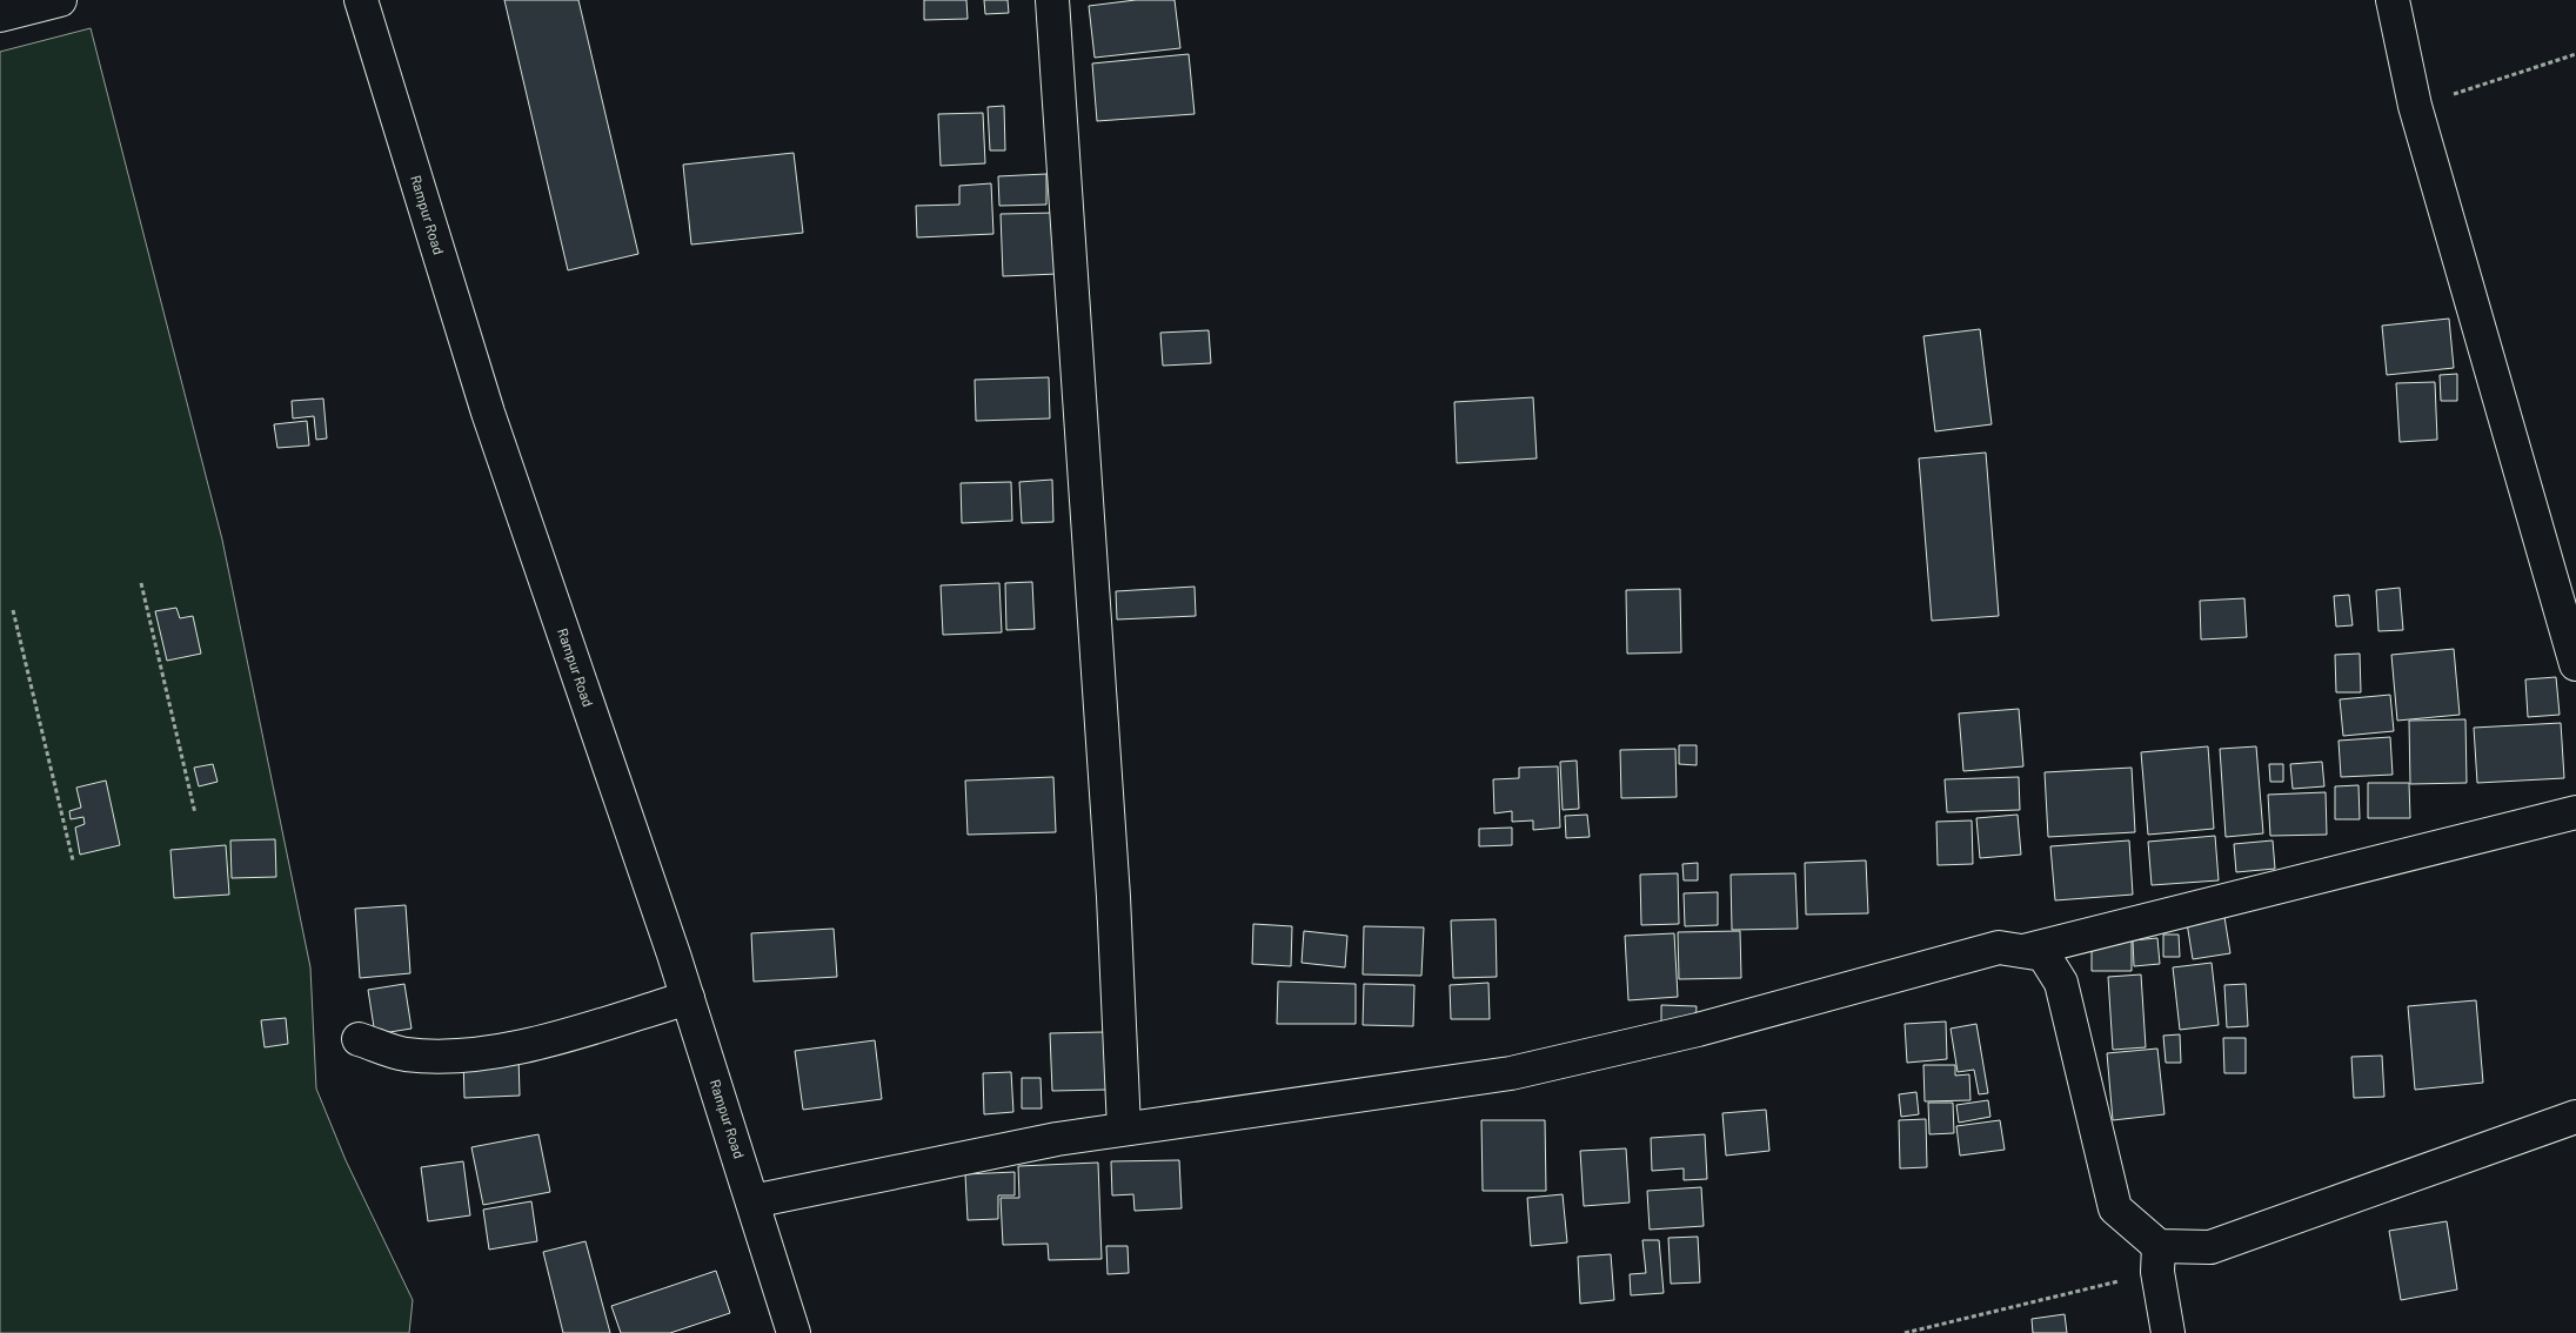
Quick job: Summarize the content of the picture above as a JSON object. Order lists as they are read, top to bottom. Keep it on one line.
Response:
{"streets":{"street":["Rampur Road"]}}
